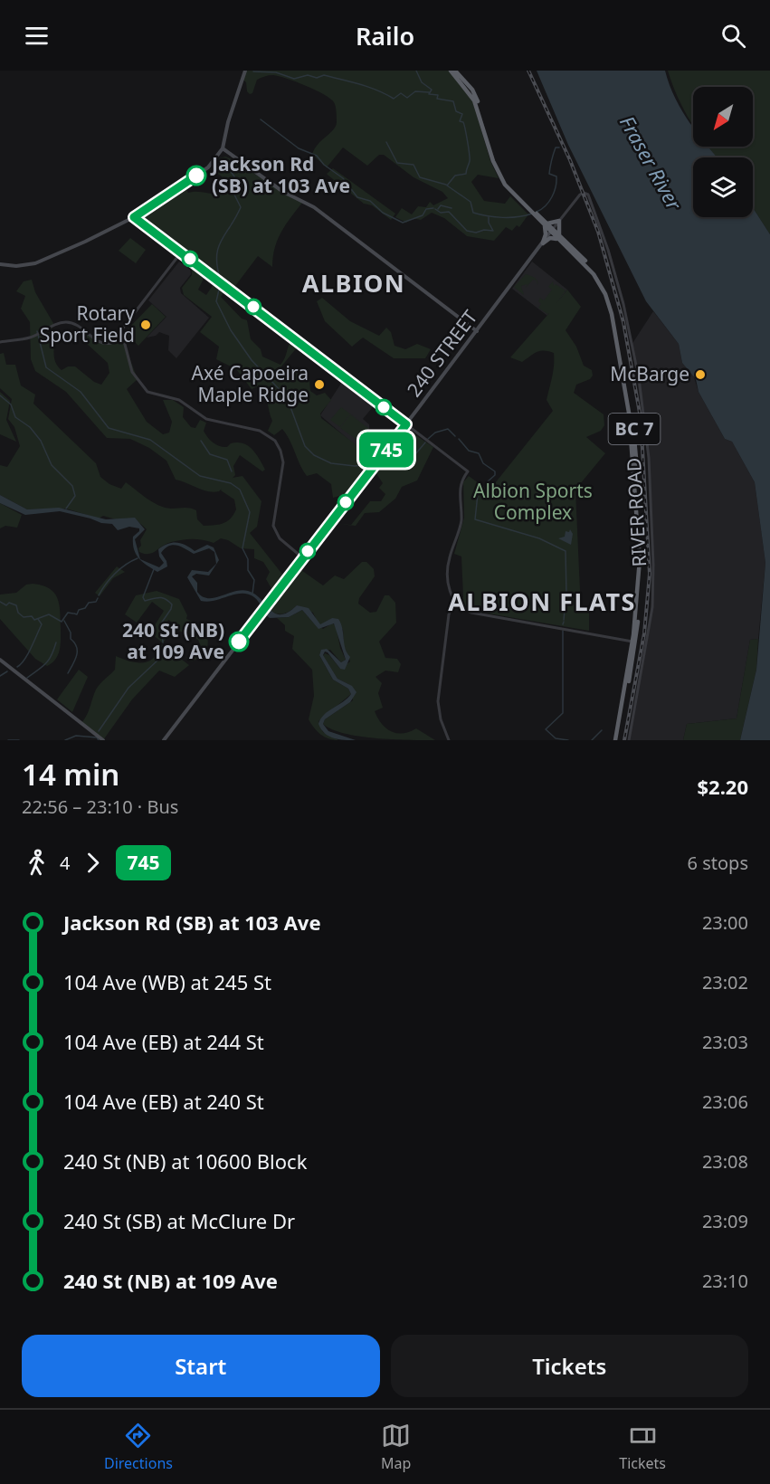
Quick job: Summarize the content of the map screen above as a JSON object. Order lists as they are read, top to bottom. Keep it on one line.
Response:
{"streets":{"highway":["BC 7"],"main road":["240 STREET"],"street":["RIVER ROAD"]},"crossings":[["240 STREET","BC 7"],["240 STREET","RIVER ROAD"]],"districts":["ALBION","ALBION FLATS"],"water":["Fraser River"],"parks":["Albion Sports Complex"],"places":["Jackson Rd (SB) at 103 Ave","Rotary Sport Field","McBarge","Axé Capoeira Maple Ridge","240 St (NB) at 109 Ave"],"lines":["bus line 745"],"north":"bottom left","page":{"header":"Railo","on_map":"745","heading":["14 min","22:56 – 23:10 · Bus","$2.20"],"legs":["4","745","6 stops"],"list":[{"name":"Jackson Rd (SB) at 103 Ave","value":"23:00"},{"name":"104 Ave (WB) at 245 St","value":"23:02"},{"name":"104 Ave (EB) at 244 St","value":"23:03"},{"name":"104 Ave (EB) at 240 St","value":"23:06"},{"name":"240 St (NB) at 10600 Block","value":"23:08"},{"name":"240 St (SB) at McClure Dr","value":"23:09"},{"name":"240 St (NB) at 109 Ave","value":"23:10"}],"buttons":["Start","Tickets"],"tabs":["Directions","Map","Tickets"]}}
